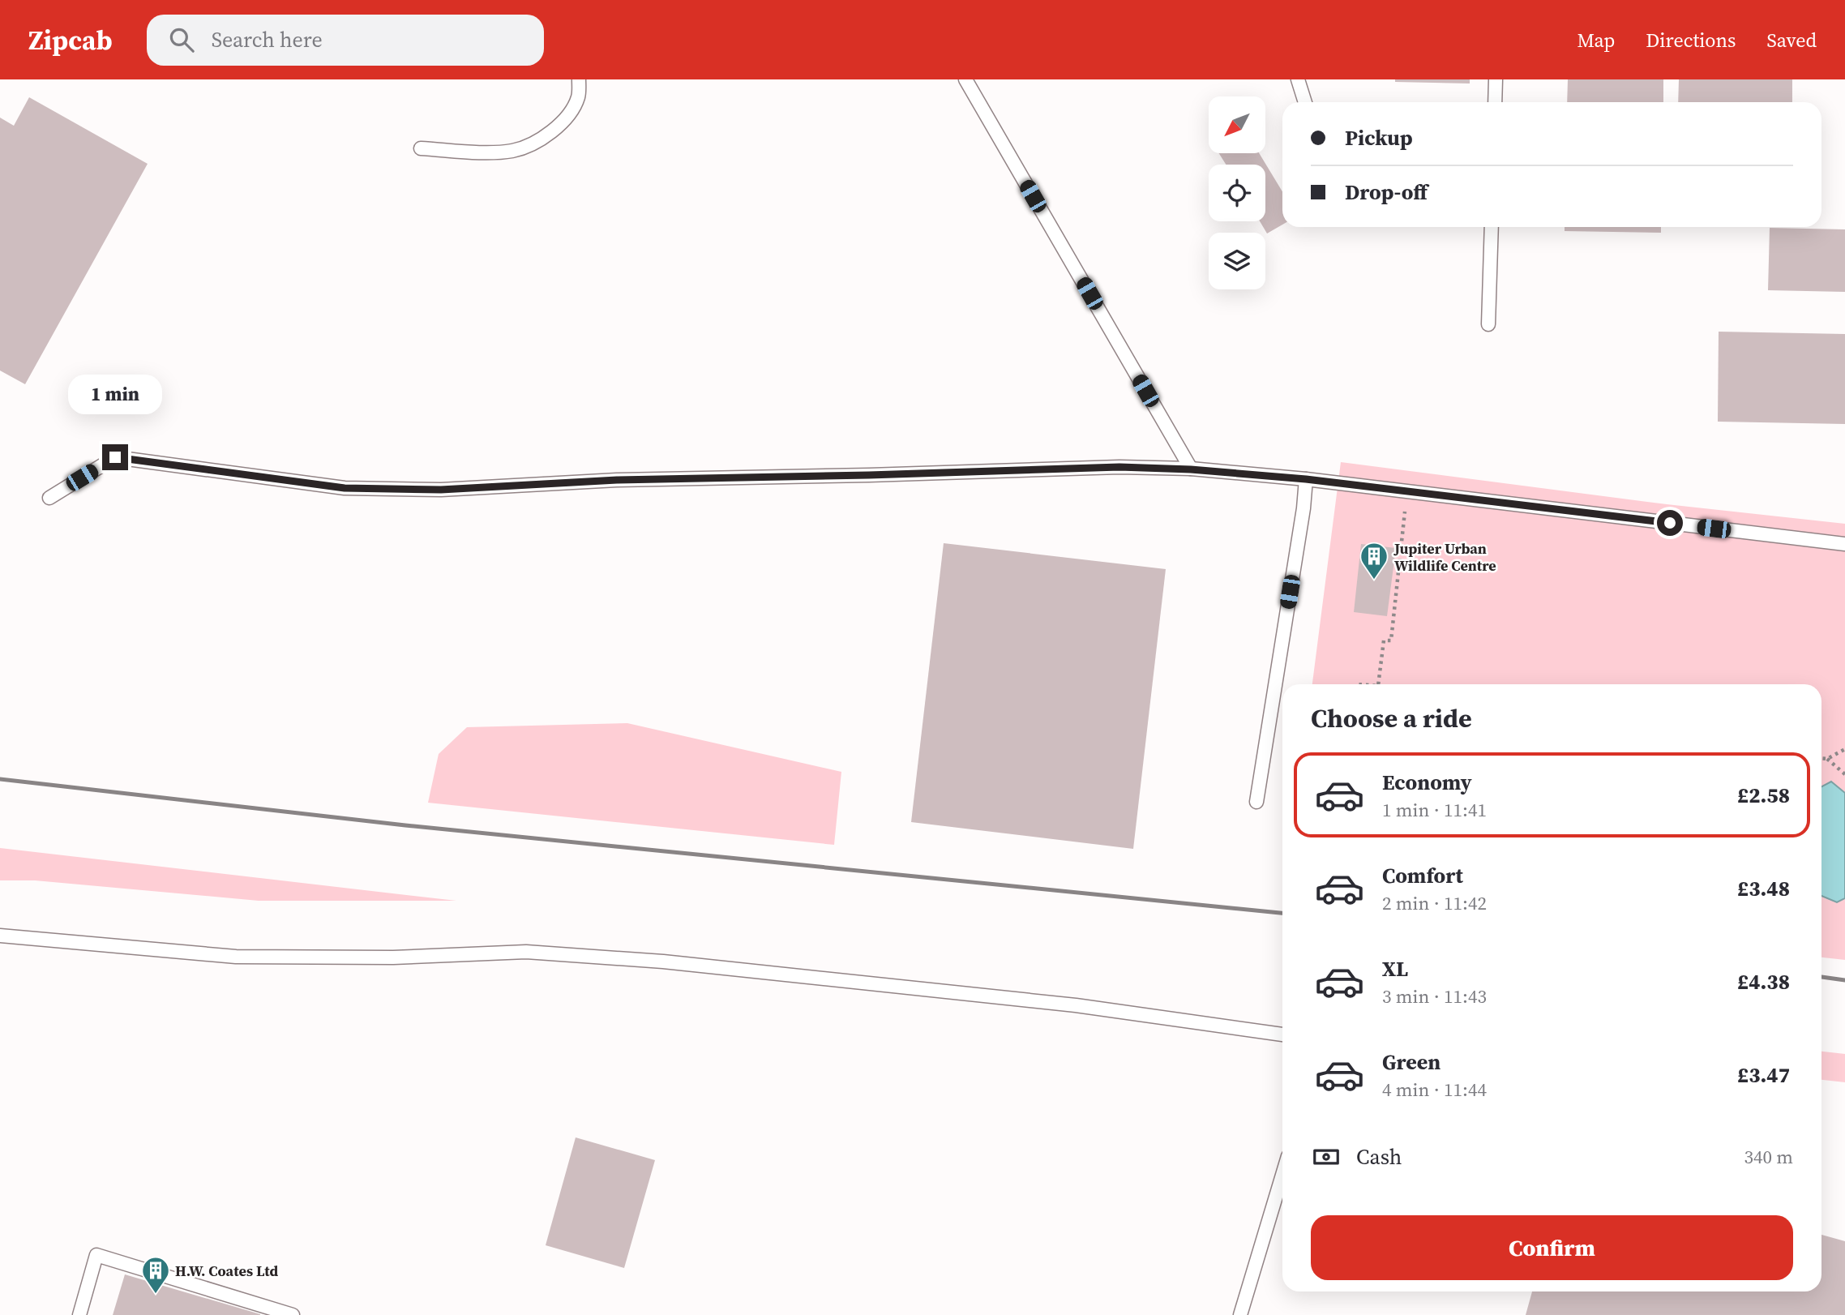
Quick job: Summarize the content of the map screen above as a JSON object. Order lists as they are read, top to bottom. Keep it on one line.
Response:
{"places":{"building":["Jupiter Urban Wildlife Centre","H.W. Coates Ltd"]},"north":"bottom left","page":{"header":"Zipcab","search":"Search here","nav":["Map","Directions","Saved"],"banner":["Pickup","Drop-off"],"bubble":"1 min","heading":"Choose a ride","list":[{"name":"Economy","note":"1 min · 11:41","value":"£2.58"},{"name":"Comfort","note":"2 min · 11:42","value":"£3.48"},{"name":"XL","note":"3 min · 11:43","value":"£4.38"},{"name":"Green","note":"4 min · 11:44","value":"£3.47"}],"pay":["Cash","340 m"],"buttons":"Confirm"}}
